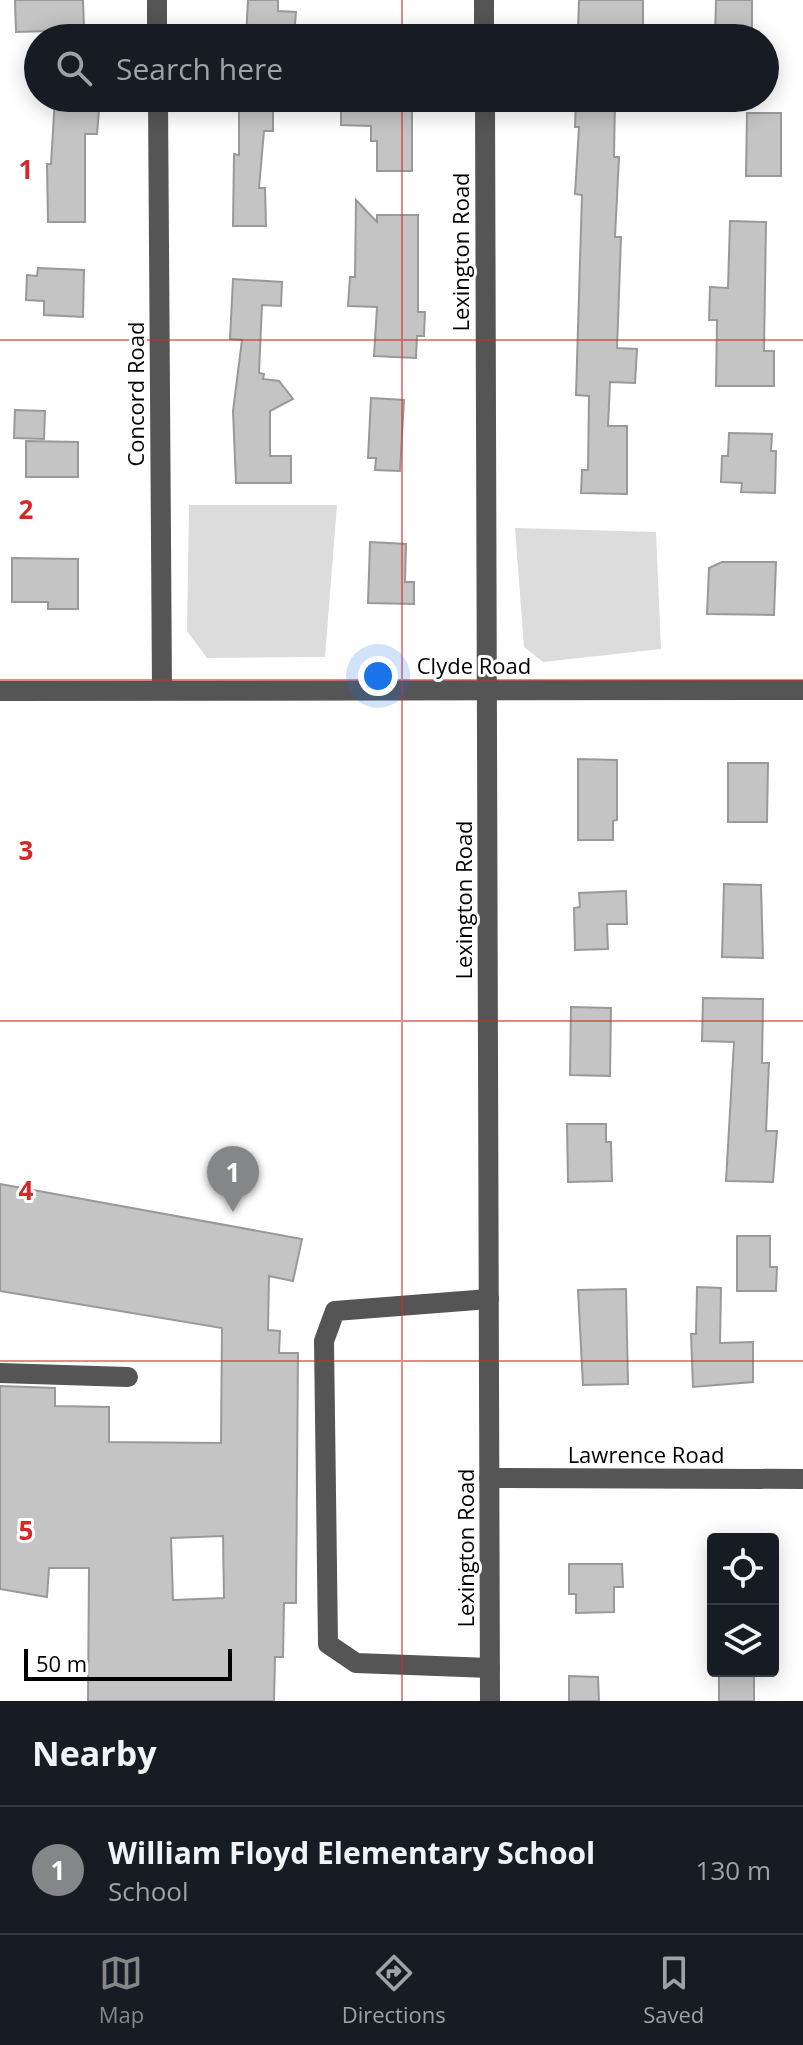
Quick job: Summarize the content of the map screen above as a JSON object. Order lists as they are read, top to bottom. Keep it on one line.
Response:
{"streets":{"street":["Lexington Road","Concord Road","Clyde Road","Lawrence Road"]},"crossings":[["Lexington Road","Clyde Road"],["Lexington Road","Lawrence Road"],["Concord Road","Clyde Road"]],"scale_bar":"50 m","page":{"search":"Search here","pins":"1","scale":"50 m","heading":"Nearby","list":[{"mark":"1","name":"William Floyd Elementary School","note":"School","value":"130 m"}],"nav":["Map","Directions","Saved"]},"grid":{"rows":["1","2","3","4","5"]}}
